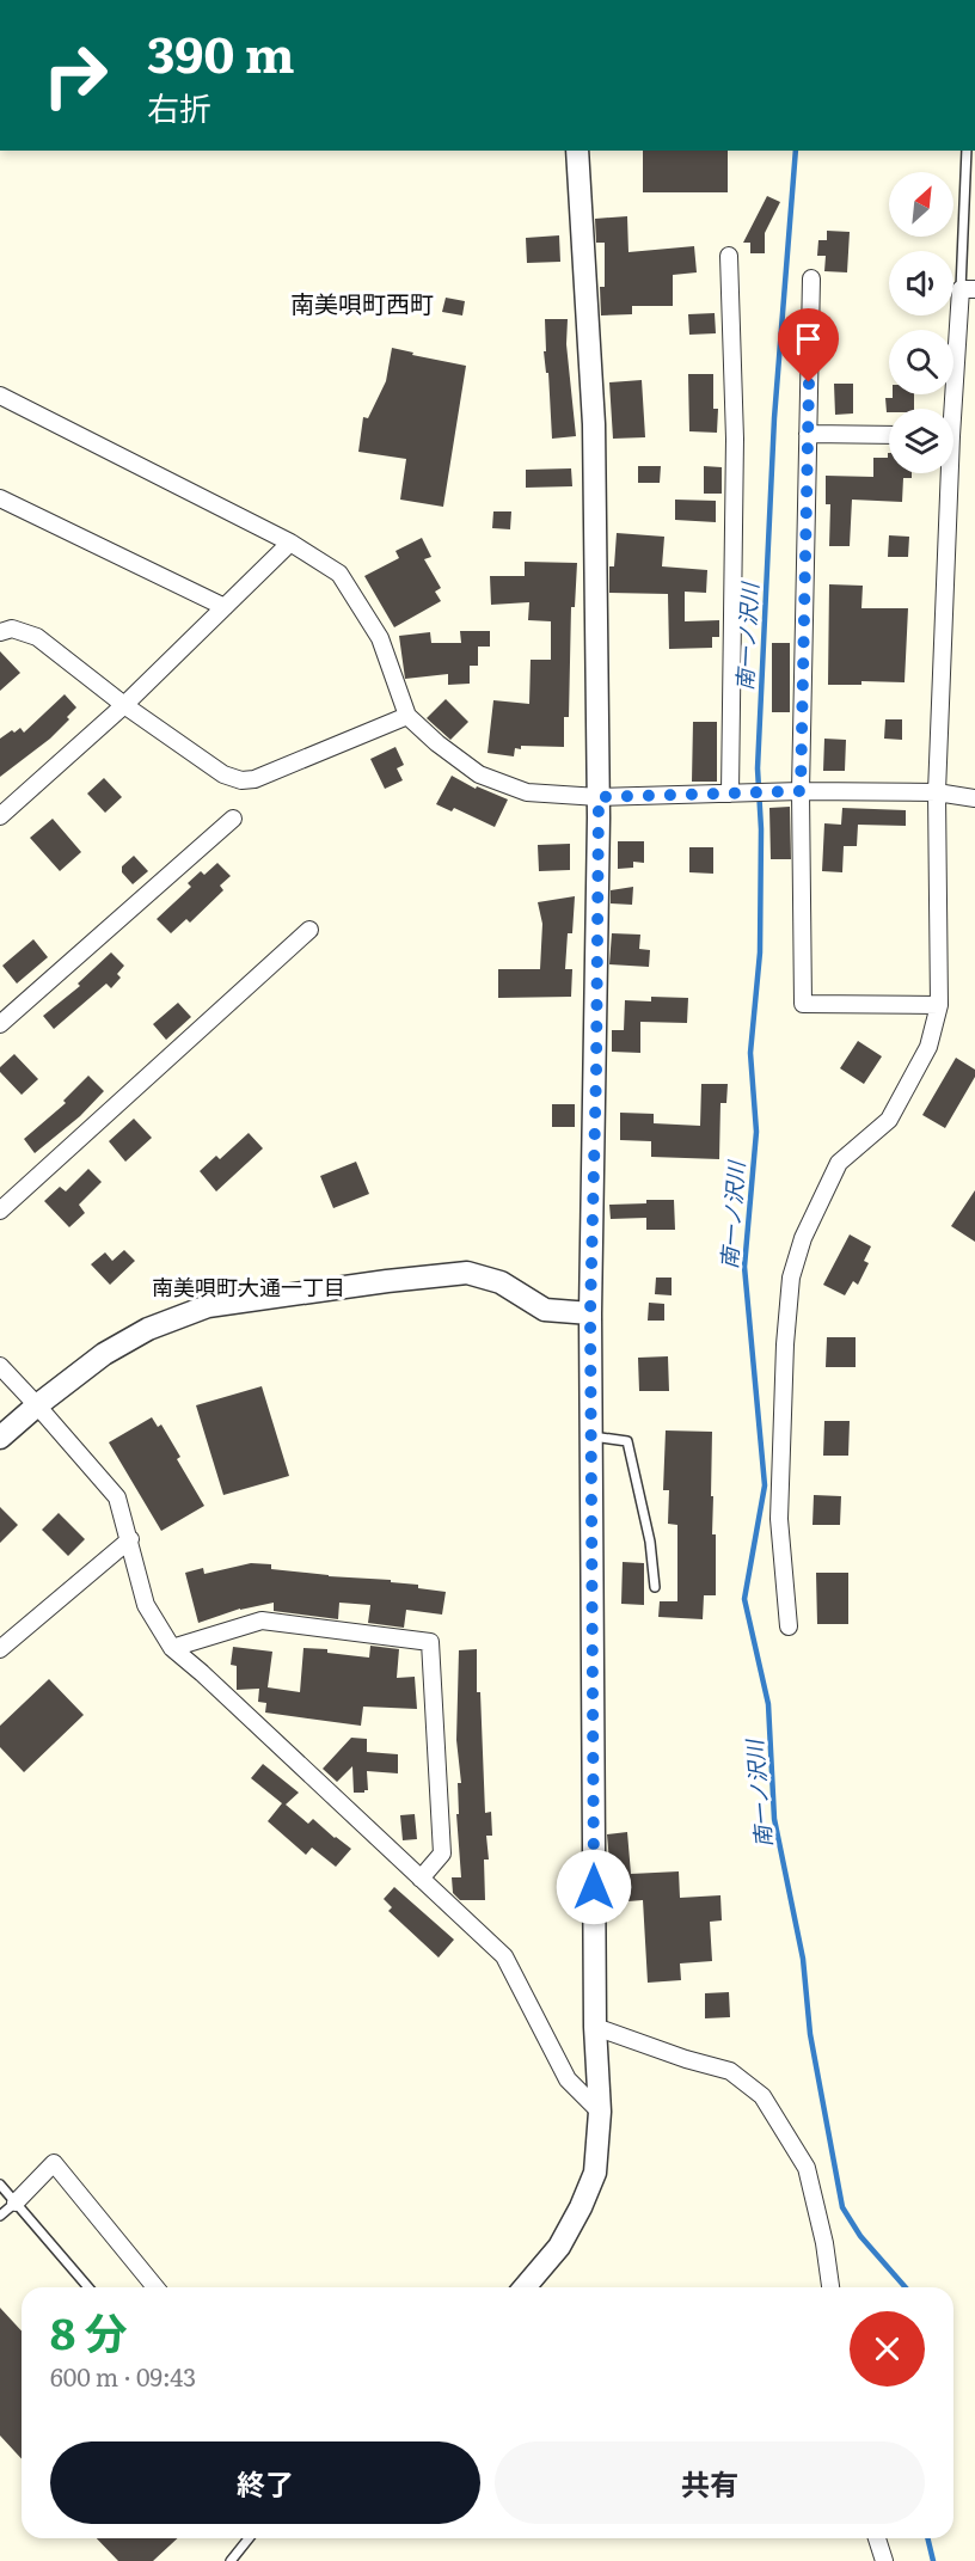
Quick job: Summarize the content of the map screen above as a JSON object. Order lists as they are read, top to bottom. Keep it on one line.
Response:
{"districts":["南美唄町西町","南美唄町大通一丁目"],"water":["南一ノ沢川"],"north":"top right","page":{"turn":["390 m","右折"],"heading":["8 分","600 m · 09:43"],"buttons":["終了","共有"]}}
